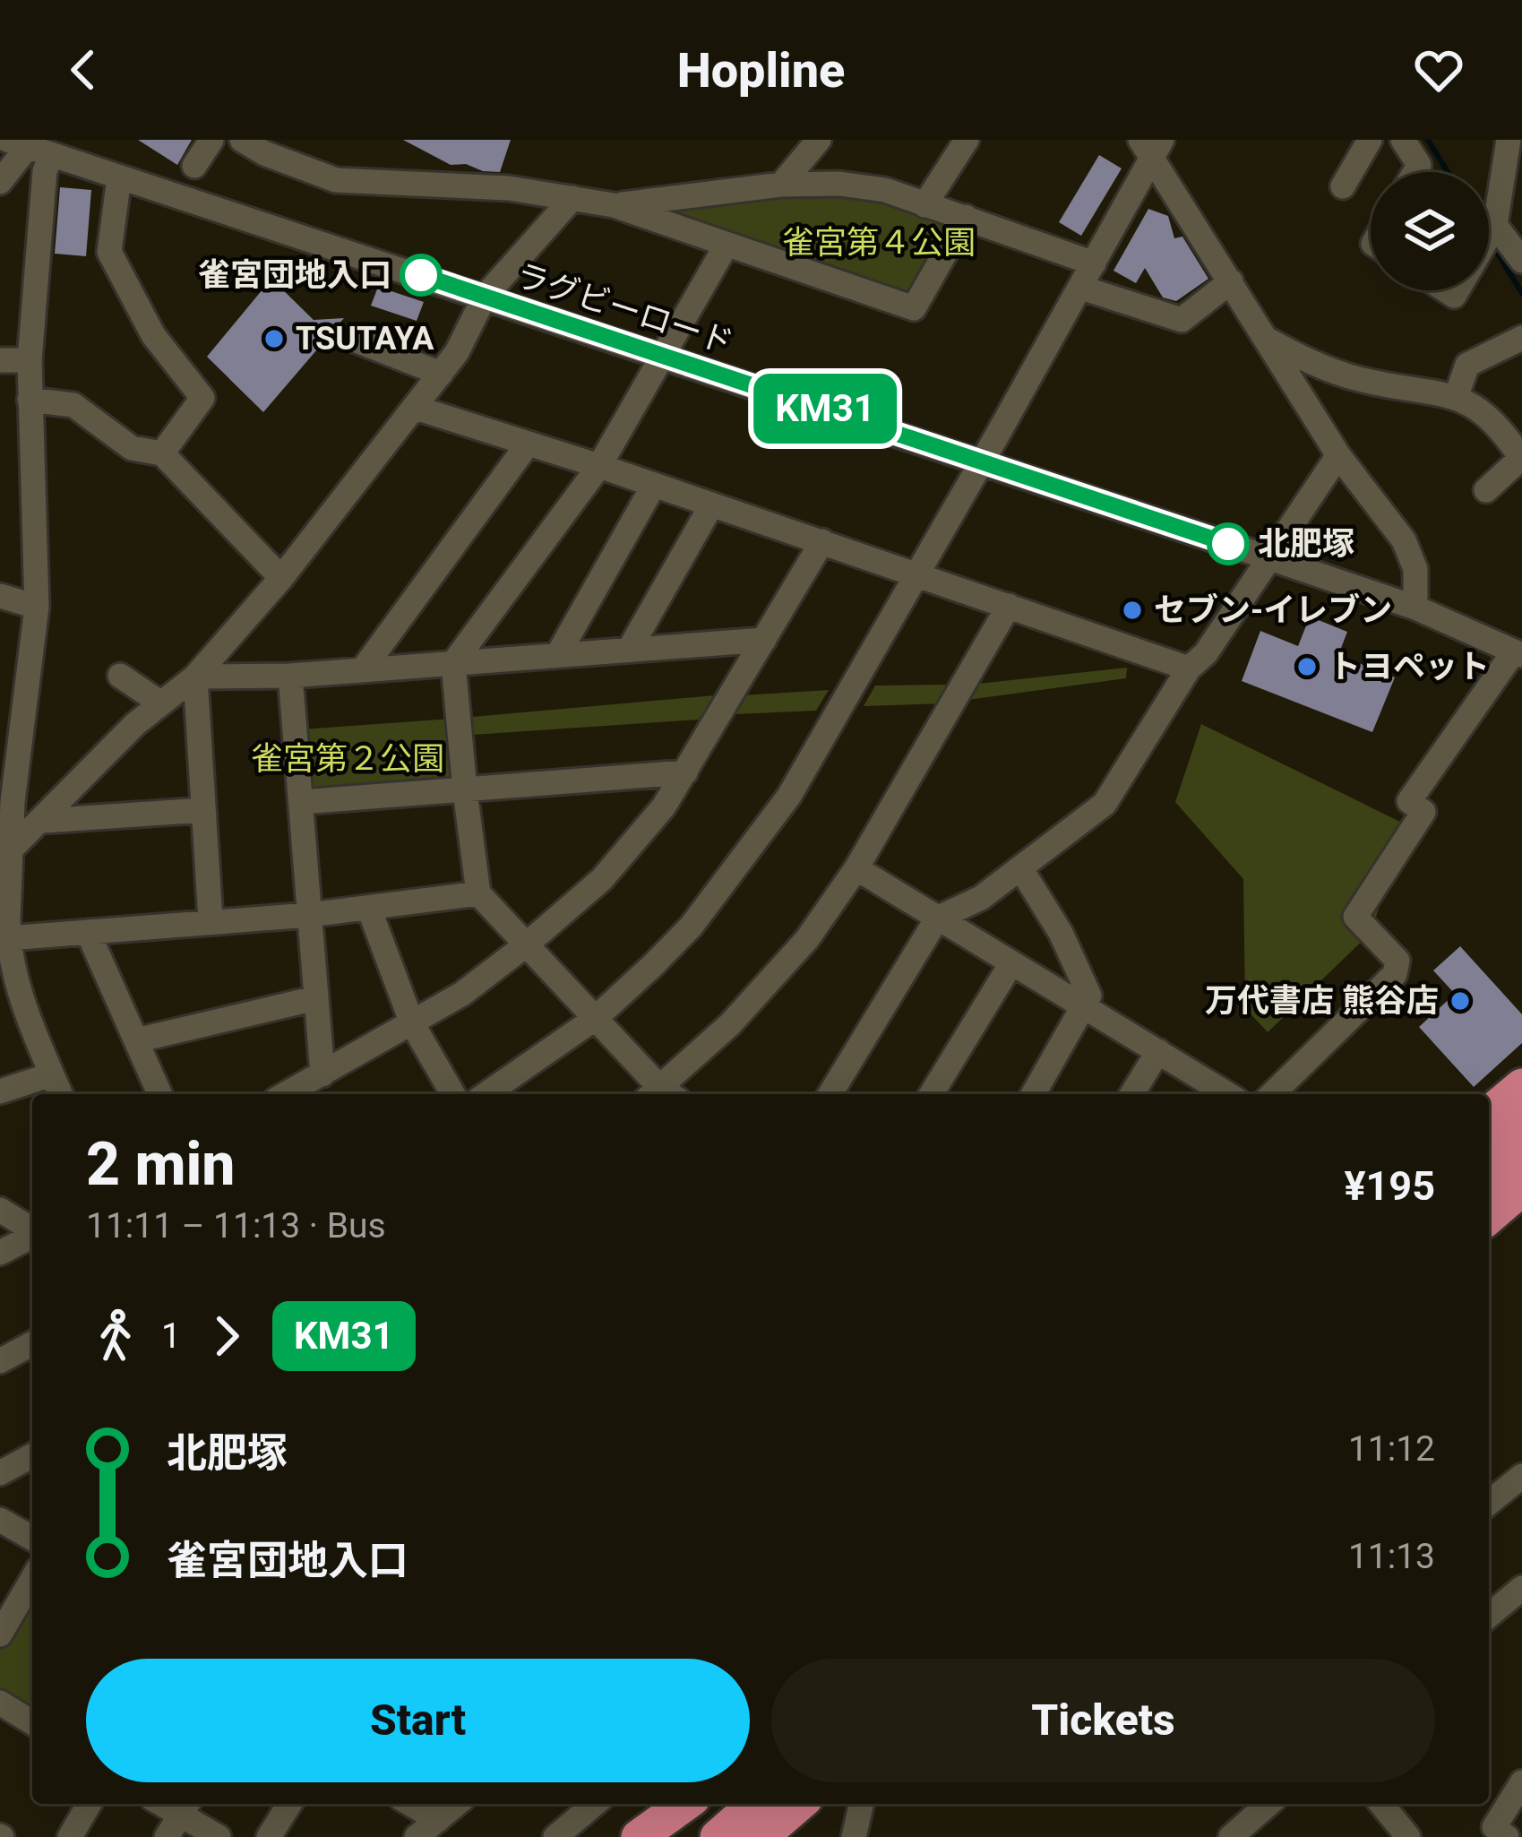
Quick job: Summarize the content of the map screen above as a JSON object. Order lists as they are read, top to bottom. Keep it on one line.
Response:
{"streets":{"street":["ラグビーロード"]},"parks":["雀宮第４公園","雀宮第２公園"],"places":["雀宮団地入口","TSUTAYA","北肥塚","セブン-イレブン","トヨペット","万代書店 熊谷店"],"lines":["bus line KM31"],"page":{"header":"Hopline","on_map":"KM31","heading":["2 min","11:11 – 11:13 · Bus","¥195"],"legs":["1","KM31"],"list":[{"name":"北肥塚","value":"11:12"},{"name":"雀宮団地入口","value":"11:13"}],"buttons":["Start","Tickets"]}}
